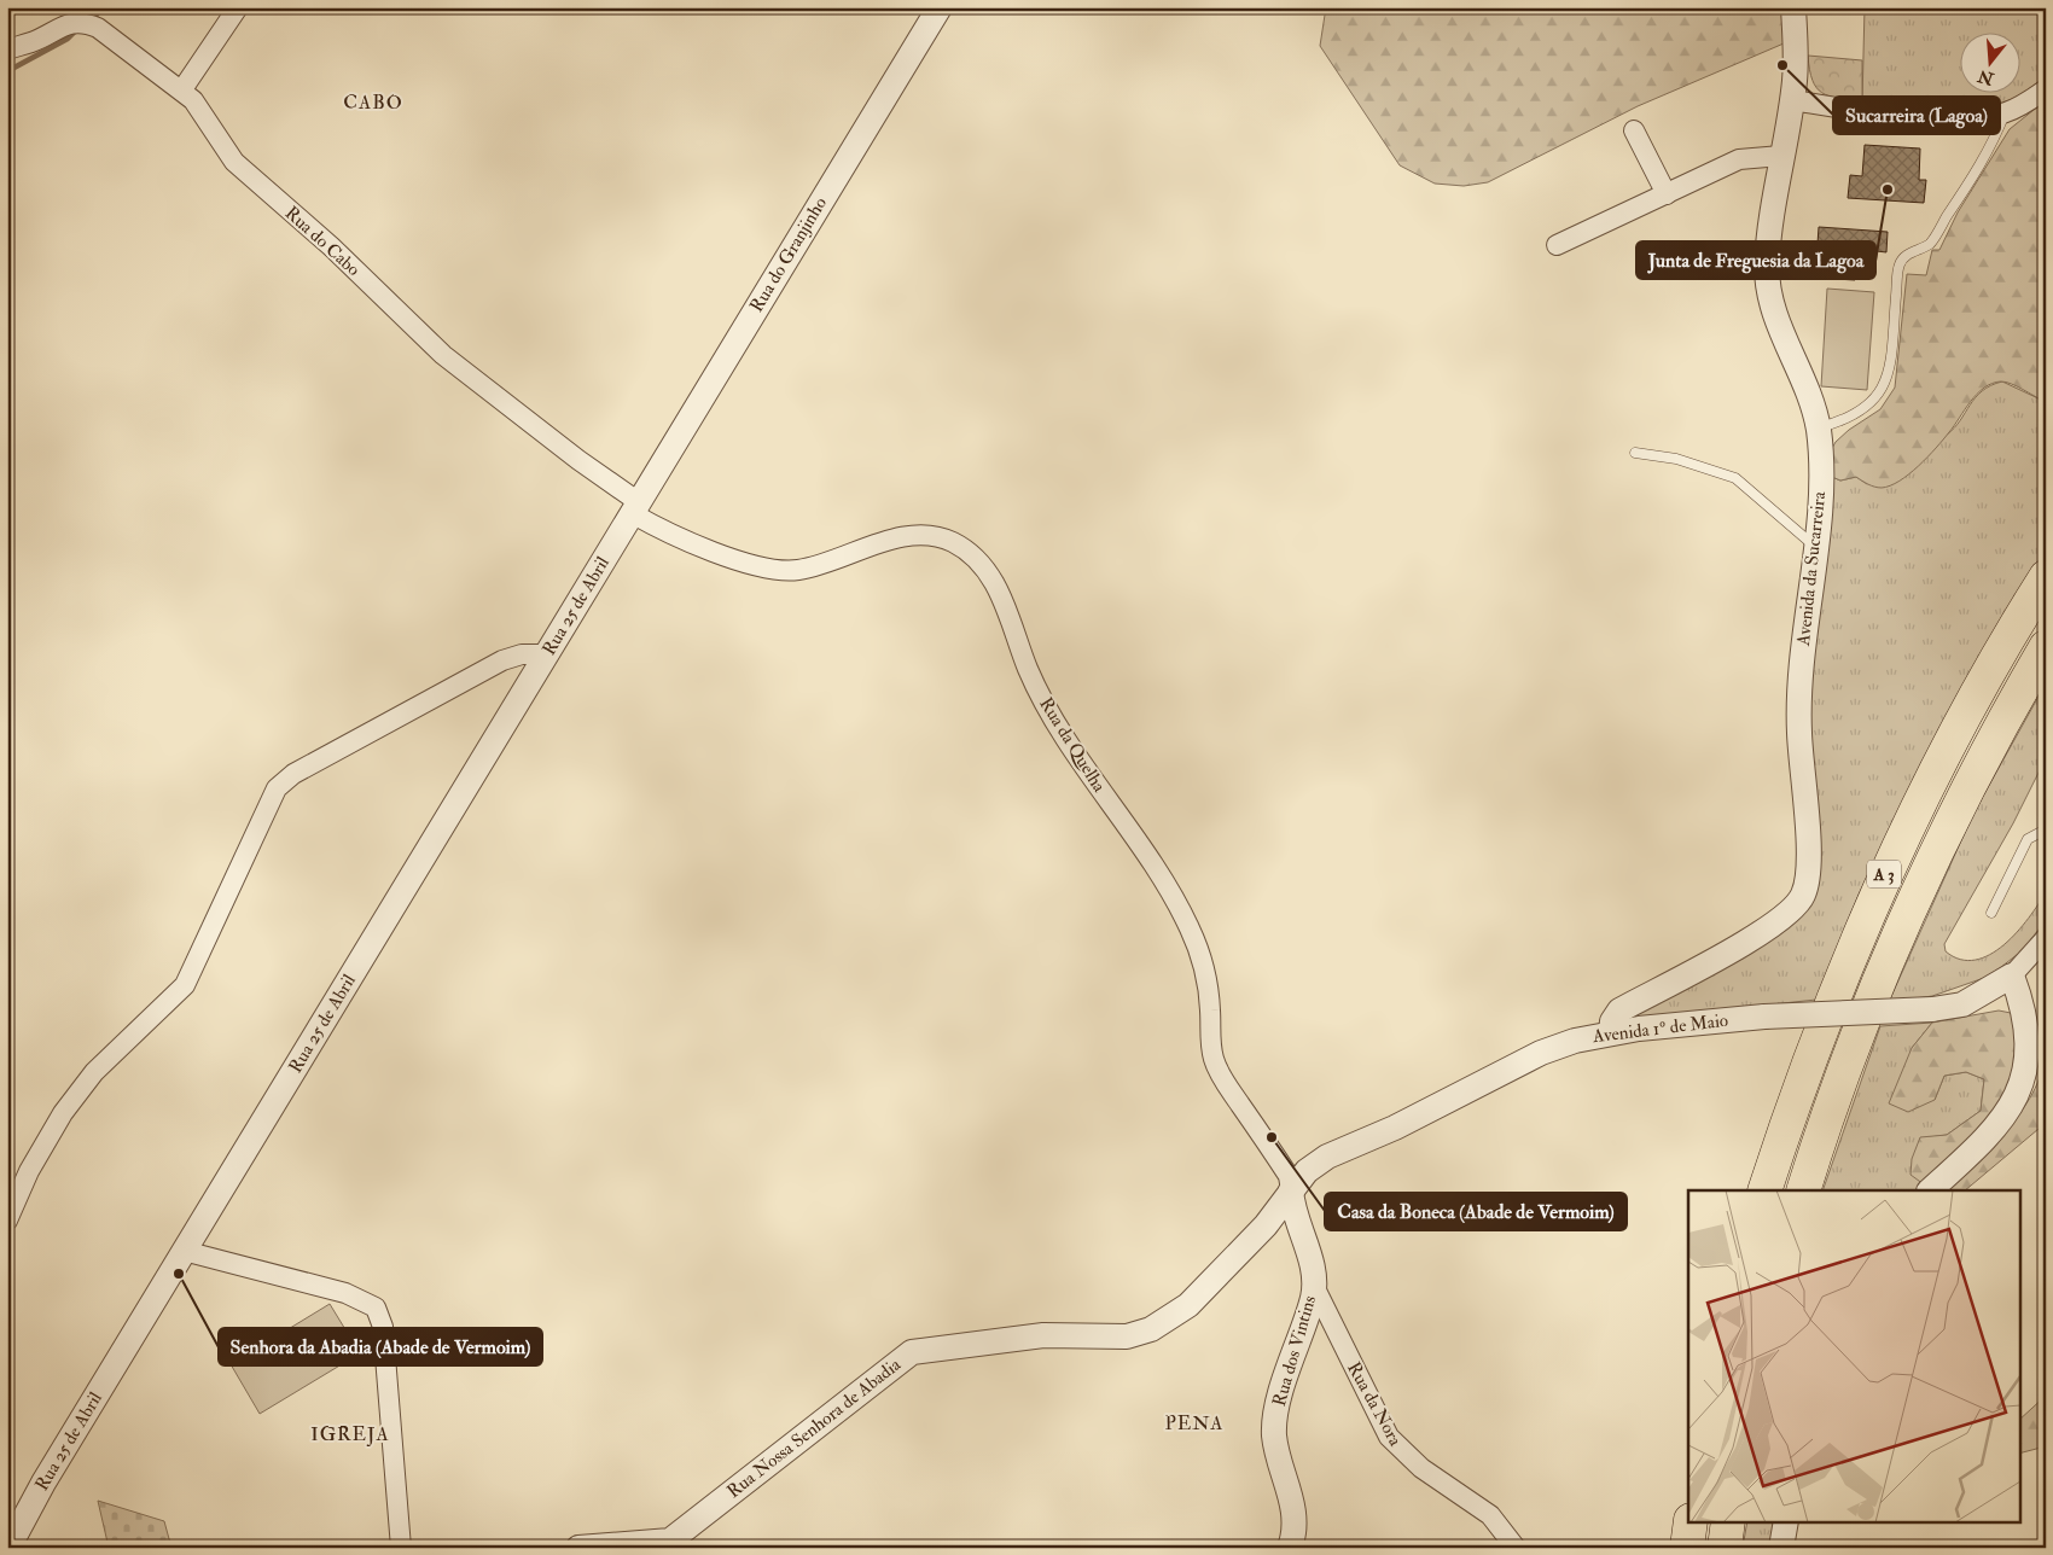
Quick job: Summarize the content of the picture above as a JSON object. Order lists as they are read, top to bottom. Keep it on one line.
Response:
{"streets":{"highway":["A 3"],"street":["Rua do Cabo","Rua do Granjinho","Avenida da Sucarreira","Rua 25 de Abril","Rua da Quelha","Avenida 1º de Maio","Rua dos Vintins","Rua da Nora","Rua Nossa Senhora de Abadia"]},"crossings":[["Rua do Cabo","Rua do Granjinho"],["Rua do Cabo","Rua 25 de Abril"],["Rua do Cabo","Rua da Quelha"],["Rua do Granjinho","Rua 25 de Abril"],["Rua do Granjinho","Rua da Quelha"],["Avenida da Sucarreira","Avenida 1º de Maio"],["Rua 25 de Abril","Rua da Quelha"],["Rua da Quelha","Avenida 1º de Maio"],["Rua da Quelha","Rua dos Vintins"],["Rua da Quelha","Rua Nossa Senhora de Abadia"],["Avenida 1º de Maio","Rua dos Vintins"],["Avenida 1º de Maio","Rua Nossa Senhora de Abadia"],["Rua dos Vintins","Rua da Nora"],["Rua dos Vintins","Rua Nossa Senhora de Abadia"]],"districts":["CABO","PENA","IGREJA"],"places":["Sucarreira (Lagoa)","Junta de Freguesia da Lagoa","Casa da Boneca (Abade de Vermoim)","Senhora da Abadia (Abade de Vermoim)"],"north":"bottom"}
